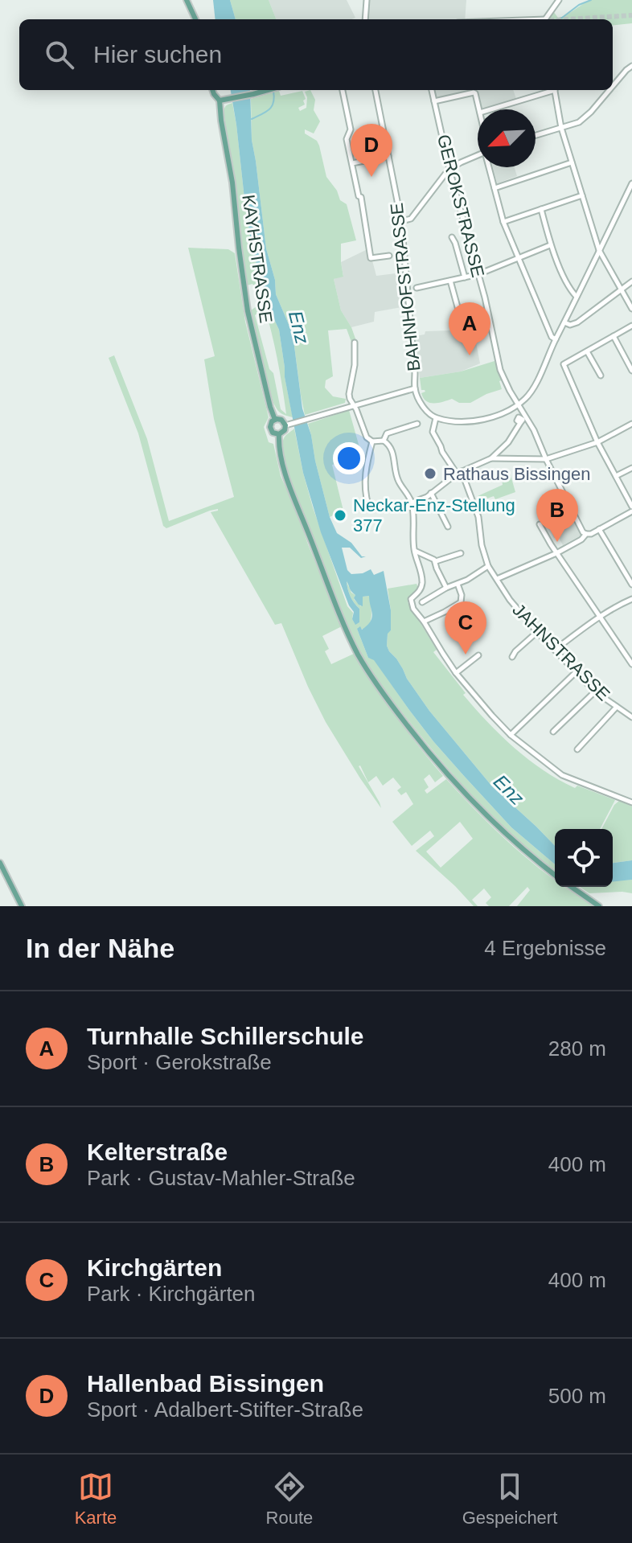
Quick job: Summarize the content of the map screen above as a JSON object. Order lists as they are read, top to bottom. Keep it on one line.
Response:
{"streets":{"main road":["KAYHSTRASSE"],"street":["GEROKSTRASSE","BAHNHOFSTRASSE","JAHNSTRASSE"]},"water":["Enz"],"places":["Rathaus Bissingen","Neckar-Enz-Stellung 377"],"north":"bottom left","page":{"search":"Hier suchen","pins":["D","A","B","C"],"heading":["In der Nähe","4 Ergebnisse"],"list":[{"mark":"A","name":"Turnhalle Schillerschule","note":"Sport · Gerokstraße","value":"280 m"},{"mark":"B","name":"Kelterstraße","note":"Park · Gustav-Mahler-Straße","value":"400 m"},{"mark":"C","name":"Kirchgärten","note":"Park · Kirchgärten","value":"400 m"},{"mark":"D","name":"Hallenbad Bissingen","note":"Sport · Adalbert-Stifter-Straße","value":"500 m"}],"nav":["Karte","Route","Gespeichert"]}}
